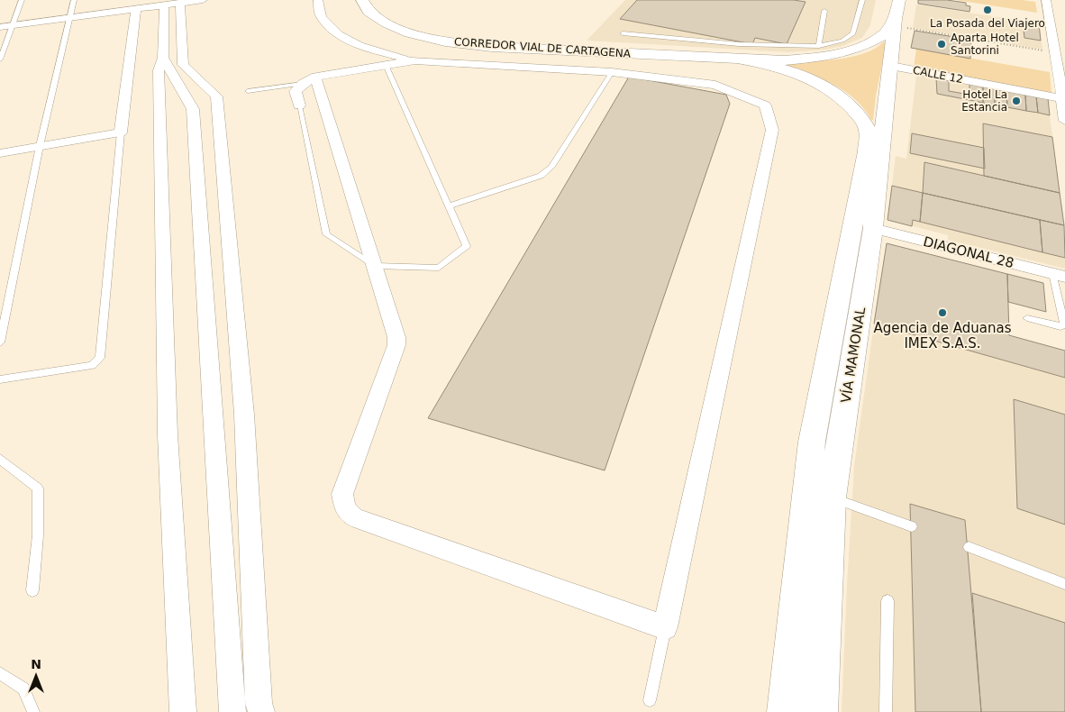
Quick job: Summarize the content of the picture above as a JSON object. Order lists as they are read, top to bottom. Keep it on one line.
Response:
{"streets":{"main road":["CORREDOR VIAL DE CARTAGENA","VÍA MAMONAL"],"street":["CALLE 12","DIAGONAL 28"]},"crossings":[["CORREDOR VIAL DE CARTAGENA","VÍA MAMONAL"],["CALLE 12","VÍA MAMONAL"],["DIAGONAL 28","VÍA MAMONAL"]],"places":["La Posada del Viajero","Aparta Hotel Santorini","Hotel La Estancia","Agencia de Aduanas IMEX S.A.S."],"north":"top"}
